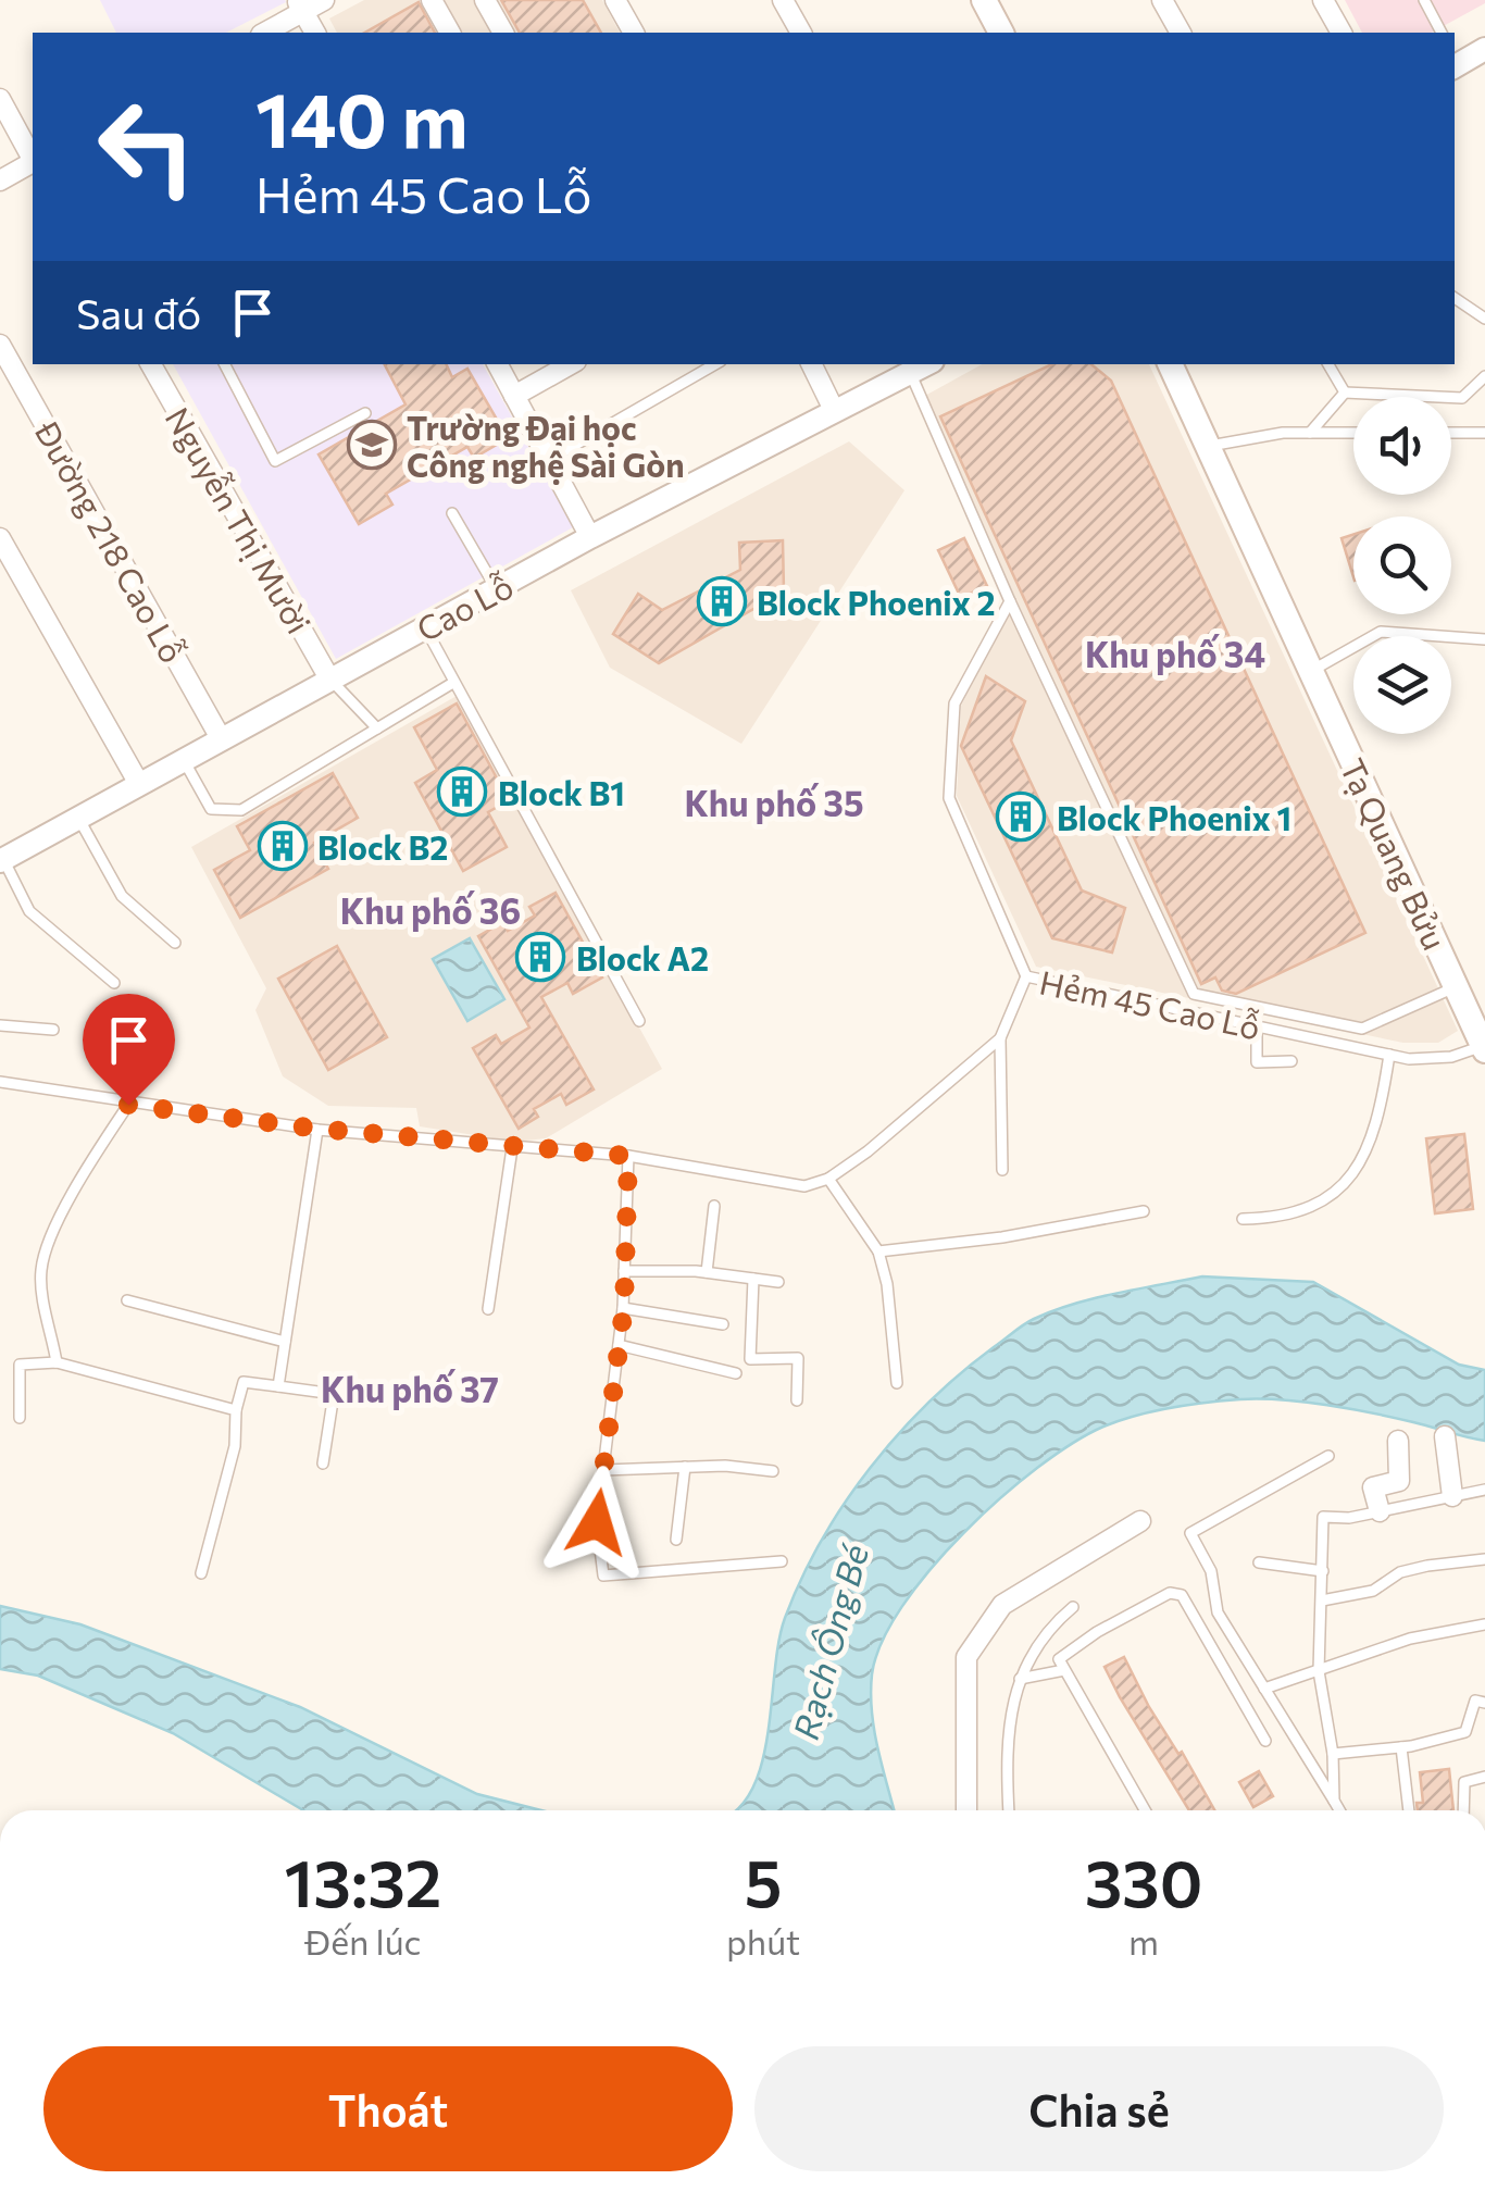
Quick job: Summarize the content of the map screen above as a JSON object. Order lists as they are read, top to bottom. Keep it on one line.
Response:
{"streets":{"main road":["Tạ Quang Bửu"],"street":["Nguyễn Thị Mười","Đường 218 Cao Lỗ","Cao Lỗ"],"lane":["Hẻm 45 Cao Lỗ"]},"crossings":[["Nguyễn Thị Mười","Cao Lỗ"],["Đường 218 Cao Lỗ","Cao Lỗ"],["Tạ Quang Bửu","Hẻm 45 Cao Lỗ"]],"districts":["Khu phố 34","Khu phố 35","Khu phố 36","Khu phố 37"],"water":["Rạch Ông Bé"],"places":{"school or university":["Trường Đại học Công nghệ Sài Gòn"],"building":["Block Phoenix 2","Block B1","Block Phoenix 1","Block B2","Block A2"]},"page":{"turn":["140 m","Hẻm 45 Cao Lỗ"],"then":"Sau đó","eta":["13:32","Đến lúc","5","phút","330","m"],"buttons":["Thoát","Chia sẻ"]}}
